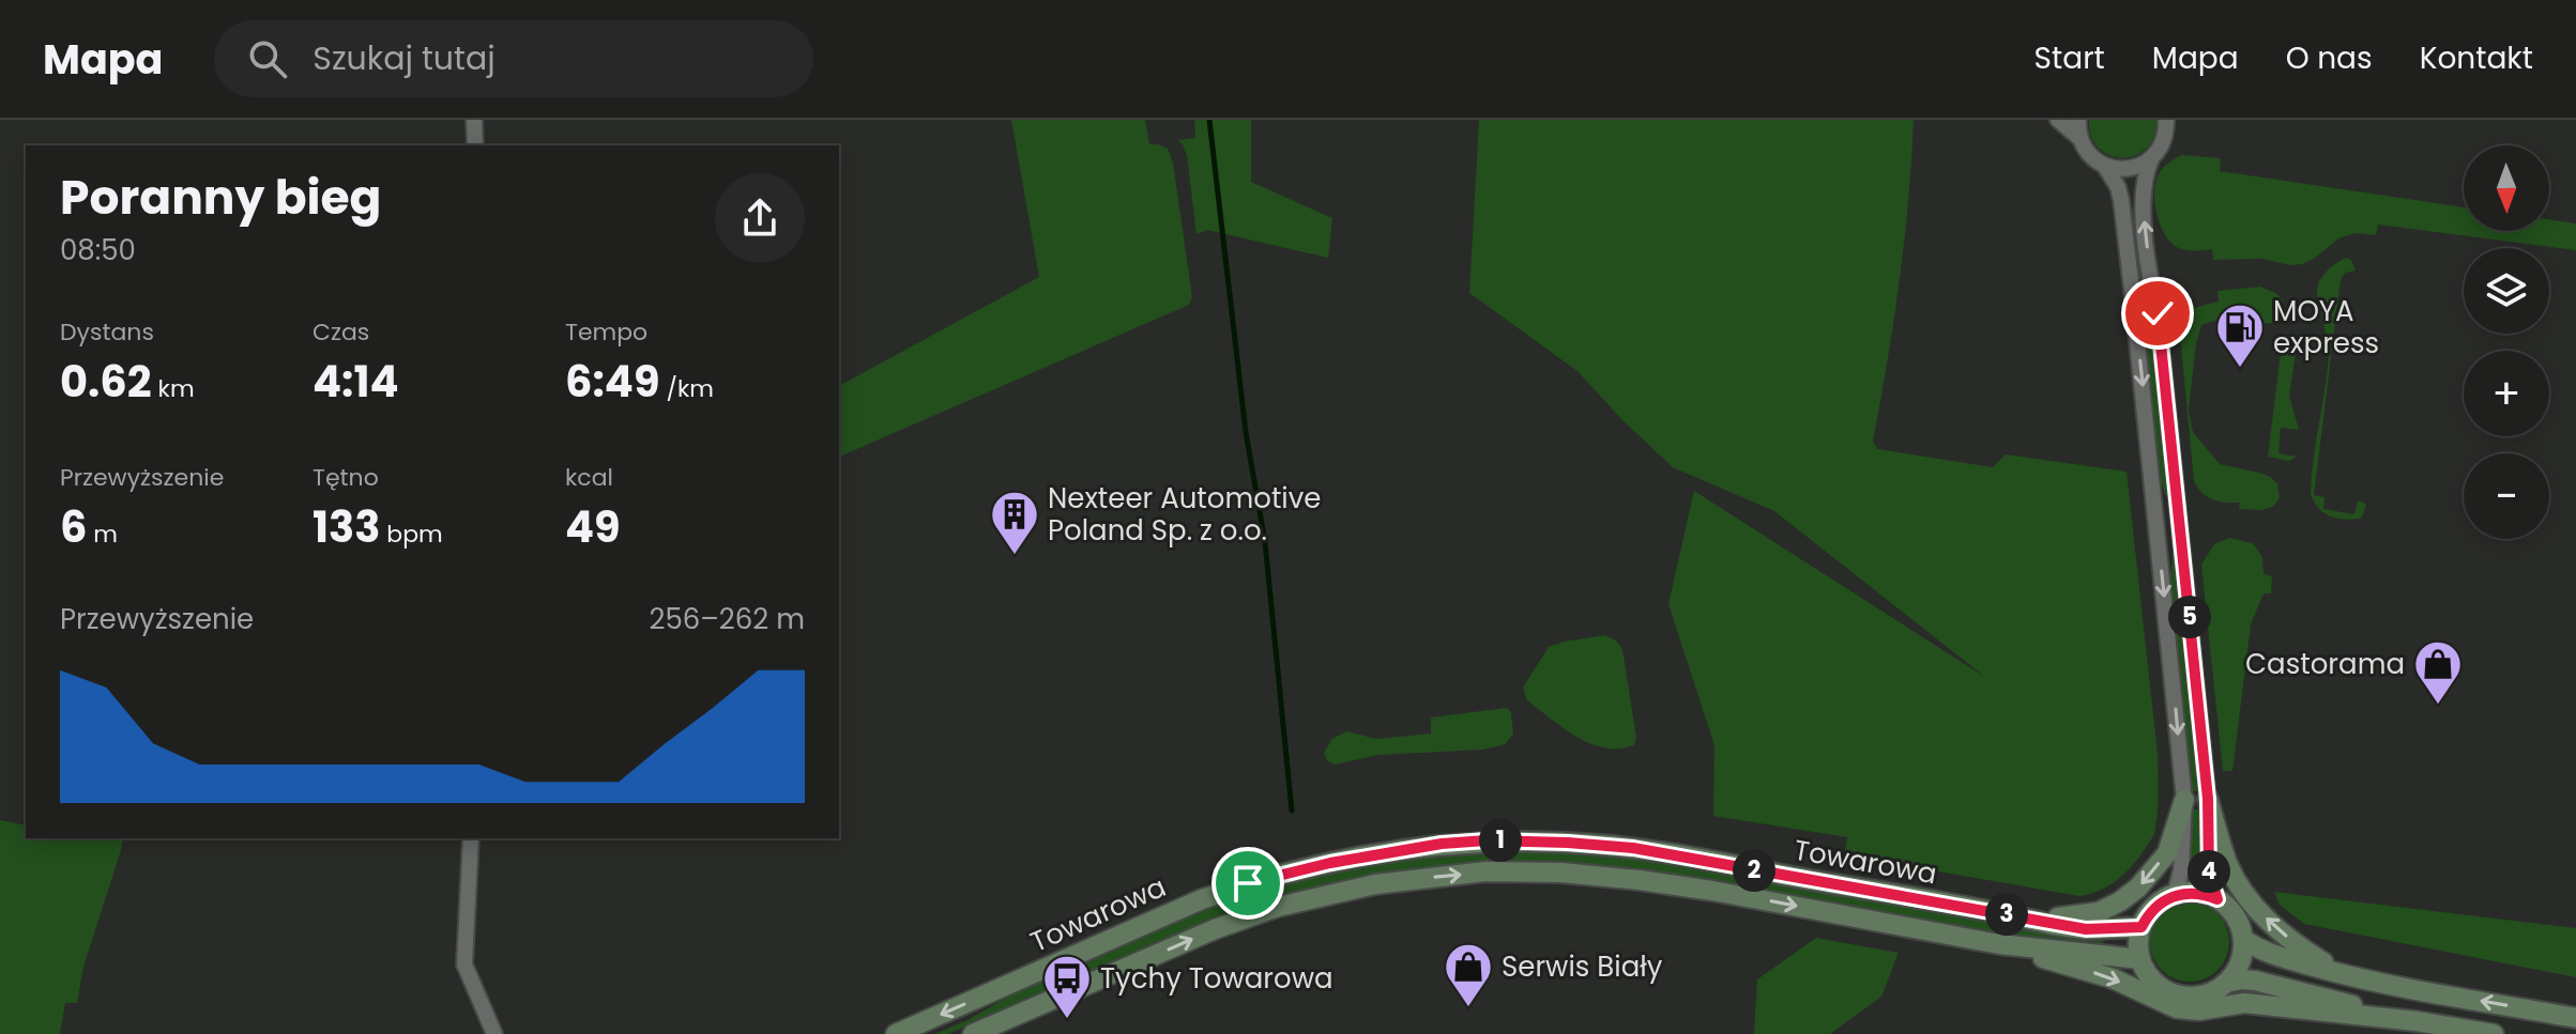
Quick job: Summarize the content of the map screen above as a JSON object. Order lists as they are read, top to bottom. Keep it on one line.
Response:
{"streets":{"street":["Towarowa"]},"places":{"fuel station":["MOYA express"],"building":["Nexteer Automotive Poland Sp. z o.o."],"shop":["Castorama","Serwis Biały"],"bus stop":["Tychy Towarowa"]},"north":"bottom","page":{"header":"Mapa","search":"Szukaj tutaj","nav":["Start","Mapa","O nas","Kontakt"],"map_buttons":["+","−"],"heading":["Poranny bieg","08:50"],"stats":[["Dystans","0.62 km"],["Czas","4:14"],["Tempo","6:49 /km"],["Przewyższenie","6 m"],["Tętno","133 bpm"],["kcal","49"]],"chart":["Przewyższenie","256–262 m"],"pins":["5","1","2","4","3"]}}
